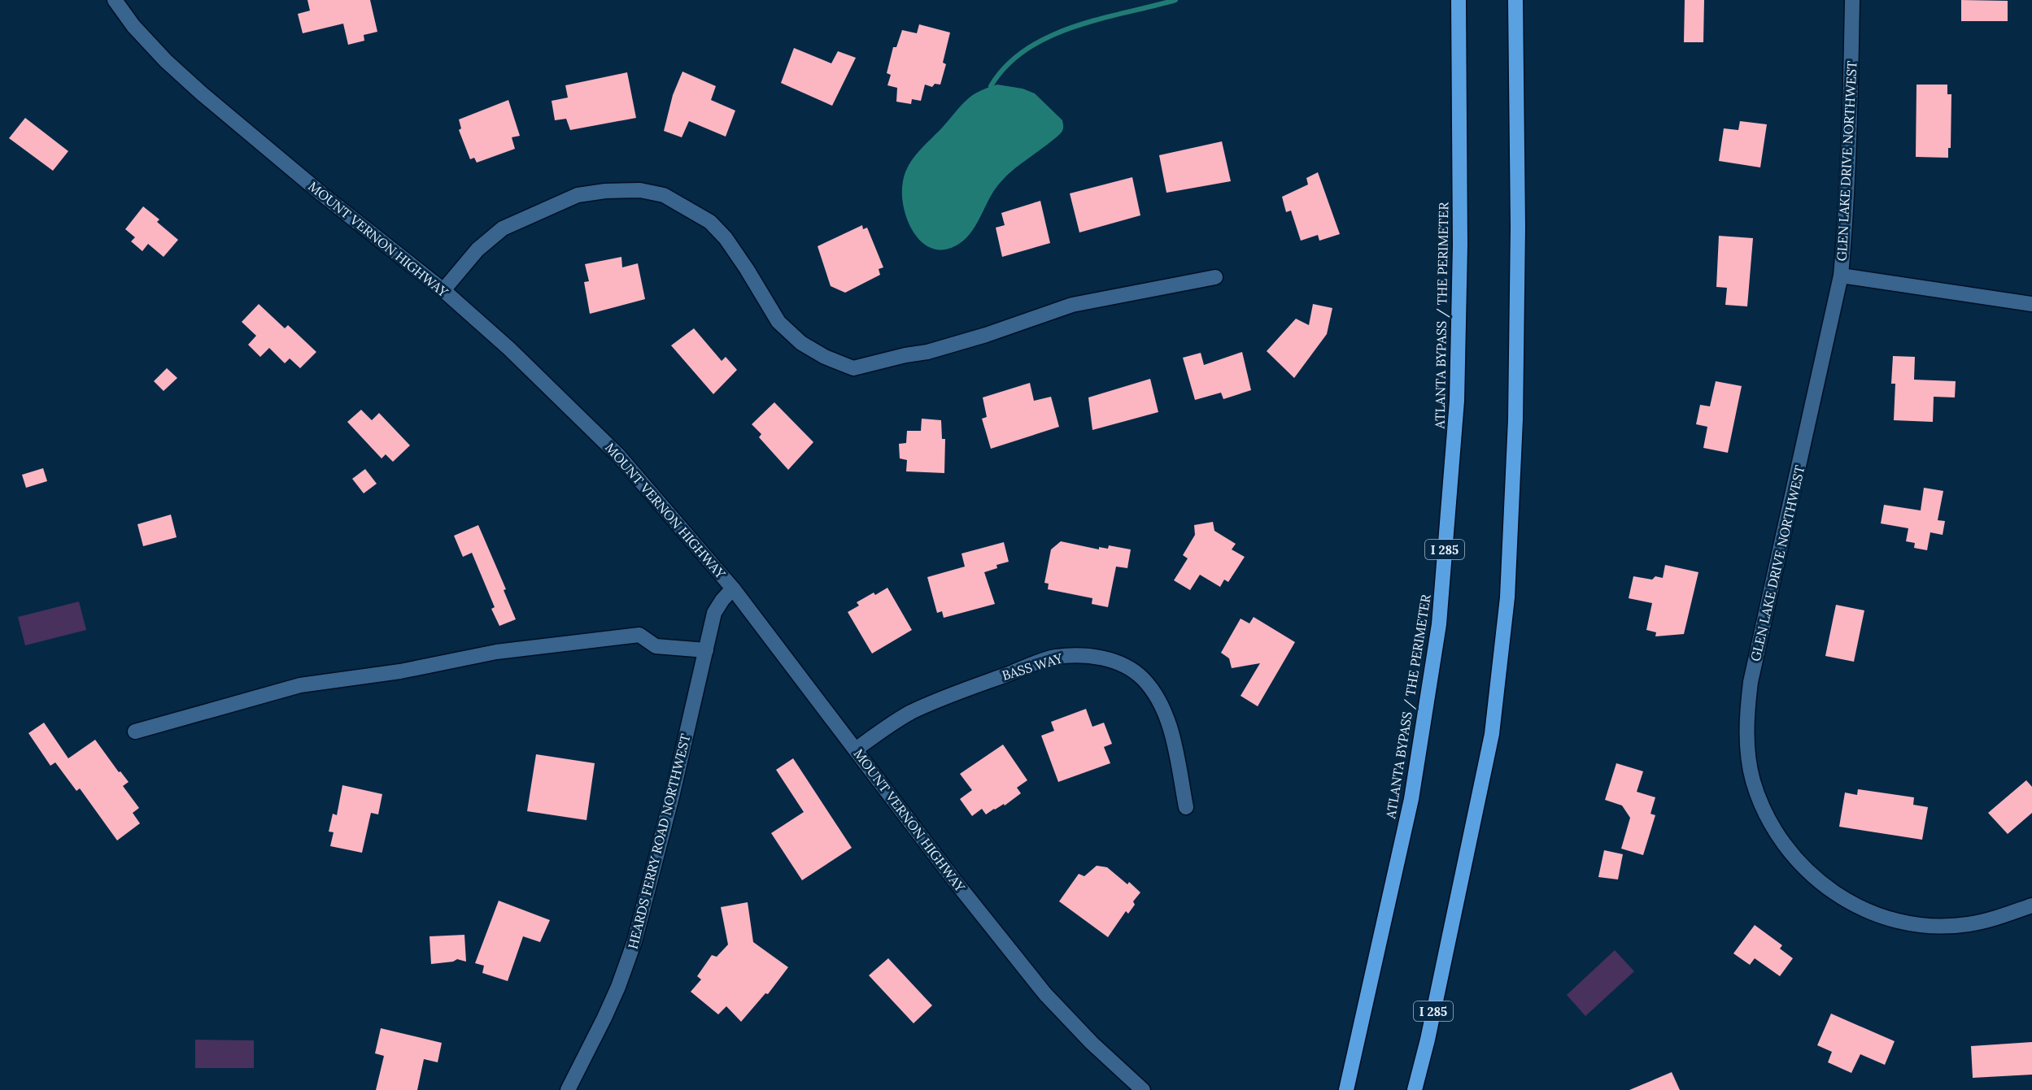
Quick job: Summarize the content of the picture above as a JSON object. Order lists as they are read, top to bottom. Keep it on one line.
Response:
{"streets":{"highway":["ATLANTA BYPASS / THE PERIMETER","I 285"],"street":["GLEN LAKE DRIVE NORTHWEST","MOUNT VERNON HIGHWAY","BASS WAY","HEARDS FERRY ROAD NORTHWEST"]},"crossings":[["MOUNT VERNON HIGHWAY","BASS WAY"],["MOUNT VERNON HIGHWAY","HEARDS FERRY ROAD NORTHWEST"]]}
